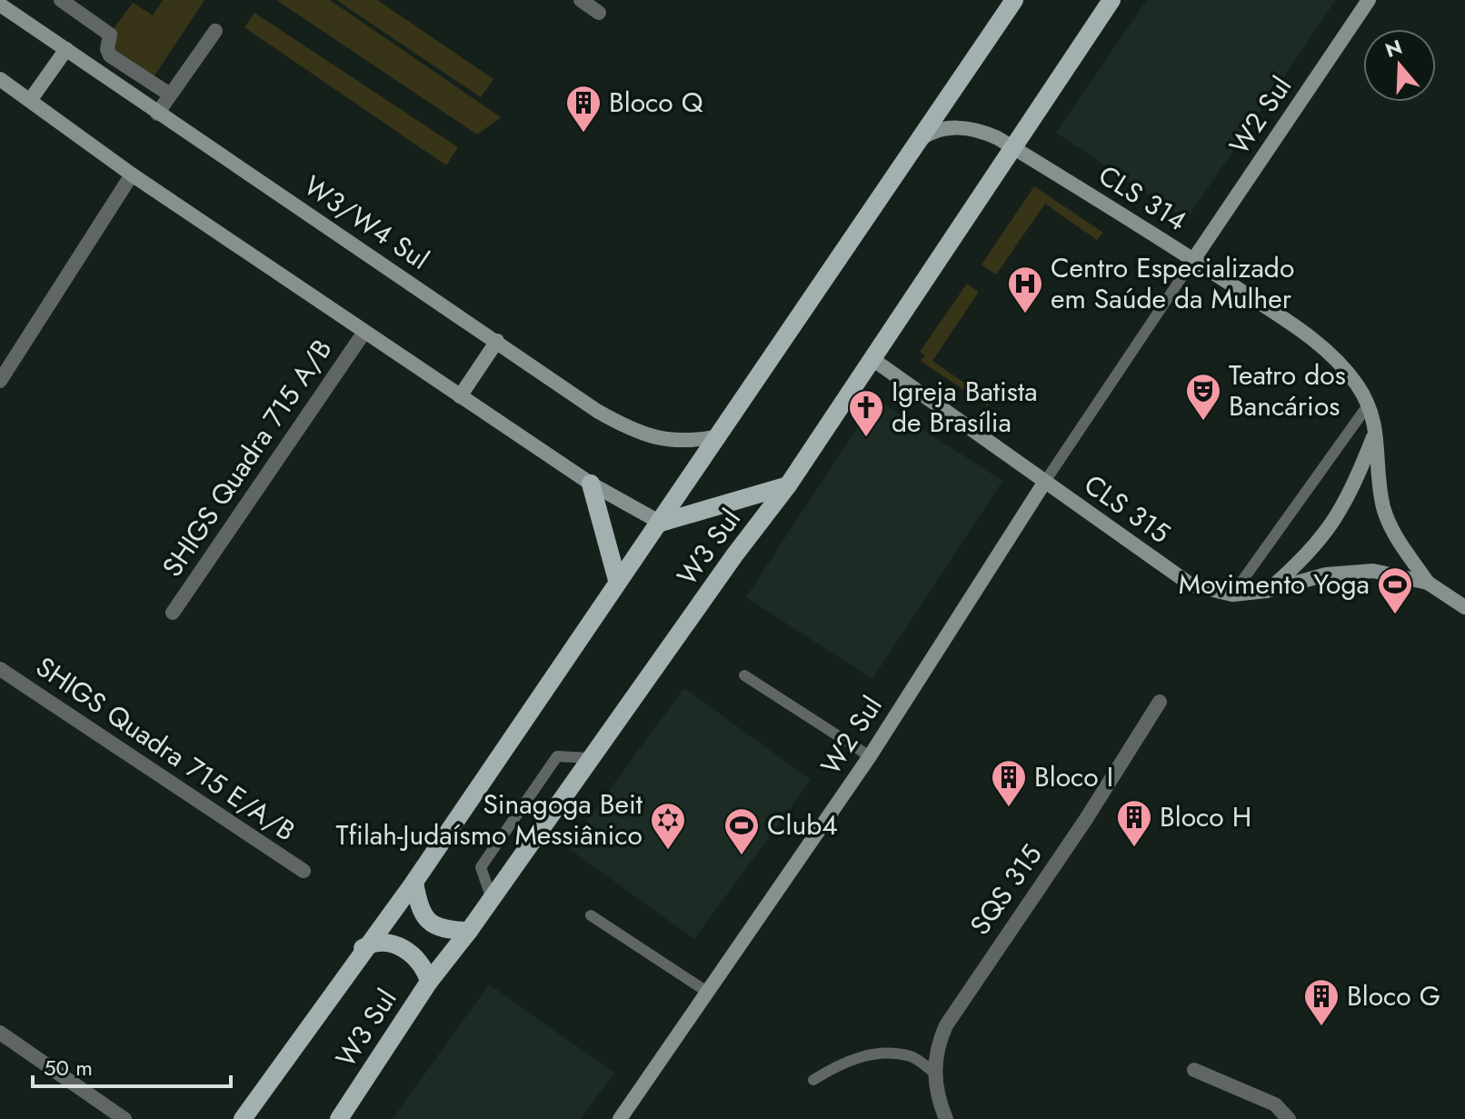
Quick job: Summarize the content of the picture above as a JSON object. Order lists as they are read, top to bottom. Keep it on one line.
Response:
{"streets":{"main road":["W3 Sul"],"street":["W2 Sul","CLS 314","W3/W4 Sul","SHIGS Quadra 715 A/B","CLS 315","SHIGS Quadra 715 E/A/B","SQS 315"]},"crossings":[["W2 Sul","CLS 314"],["W2 Sul","CLS 315"],["CLS 314","CLS 315"],["CLS 314","W3 Sul"],["W3/W4 Sul","W3 Sul"],["CLS 315","W3 Sul"]],"places":{"building":["Bloco Q","Bloco I","Bloco H","Bloco G"],"hospital":["Centro Especializado em Saúde da Mulher"],"theatre":["Teatro dos Bancários"],"church":["Igreja Batista de Brasília"],"sports":["Movimento Yoga","Club4"],"synagogue":["Sinagoga Beit Tfilah-Judaísmo Messiânico"]},"scale_bar":"50 m","north":"top"}
